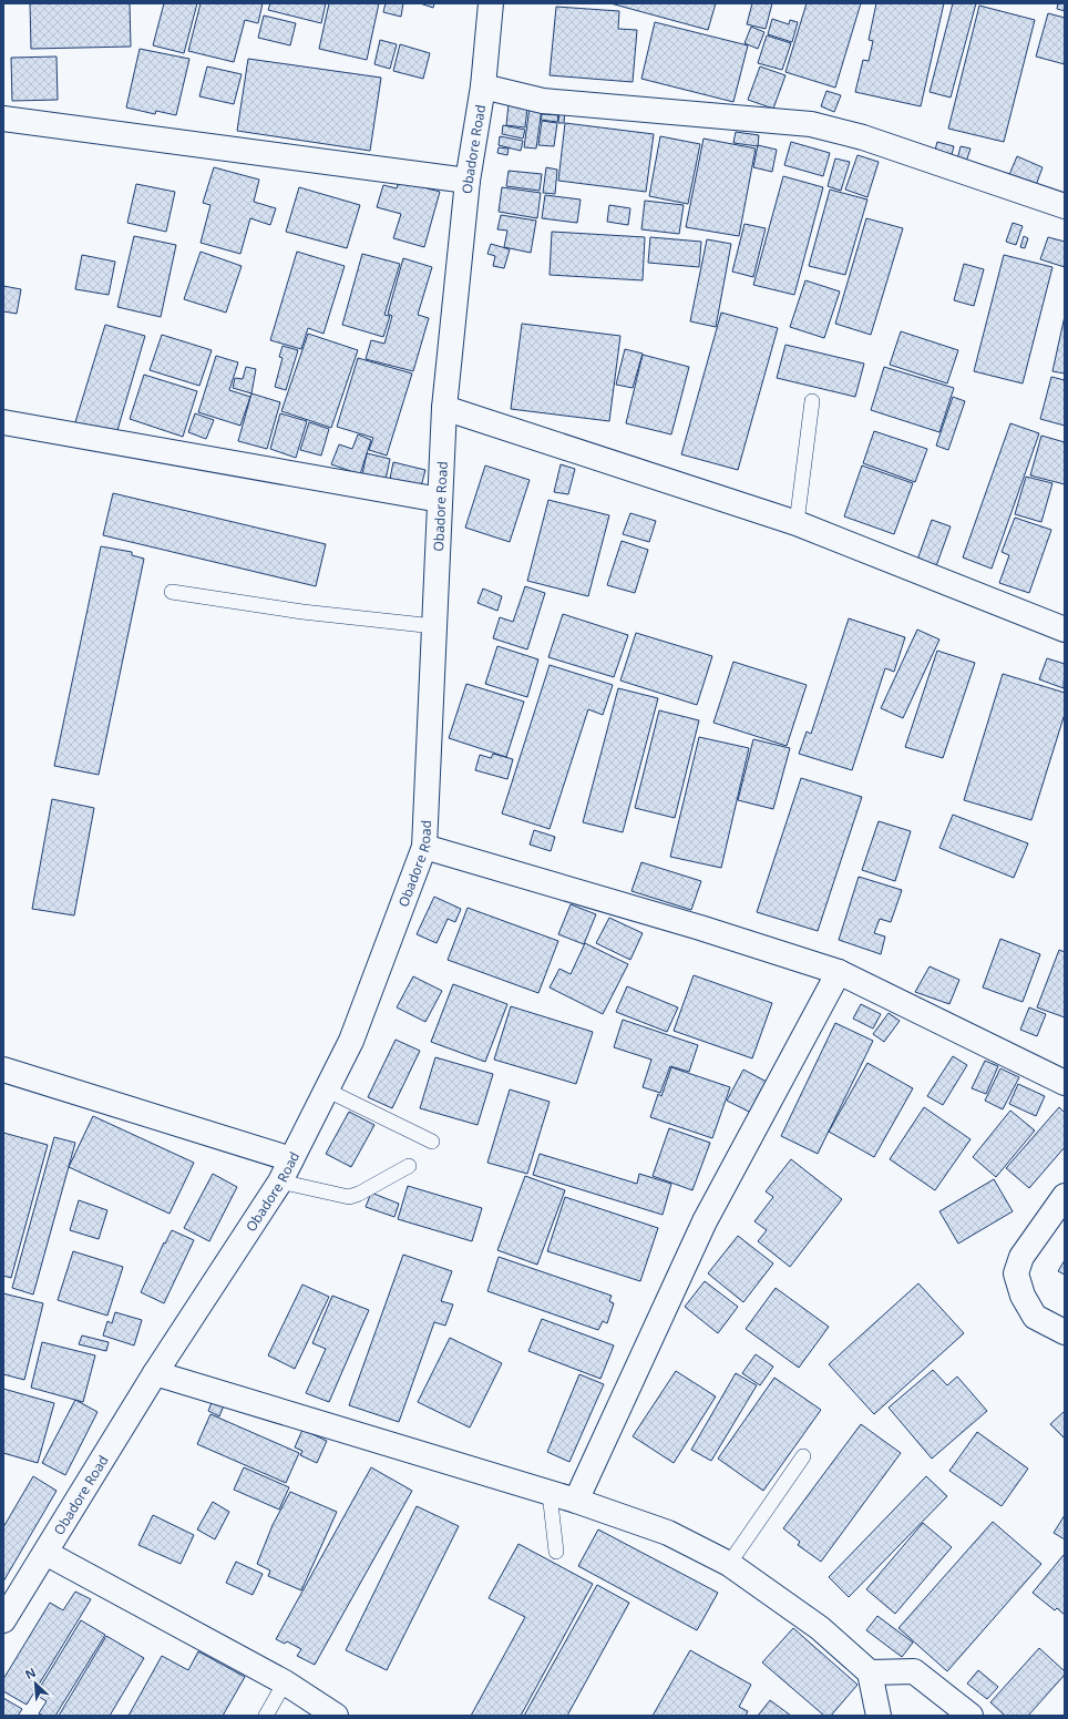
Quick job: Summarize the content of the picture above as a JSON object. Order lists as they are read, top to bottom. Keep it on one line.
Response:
{"streets":{"street":["Obadore Road"]},"north":"top left"}
